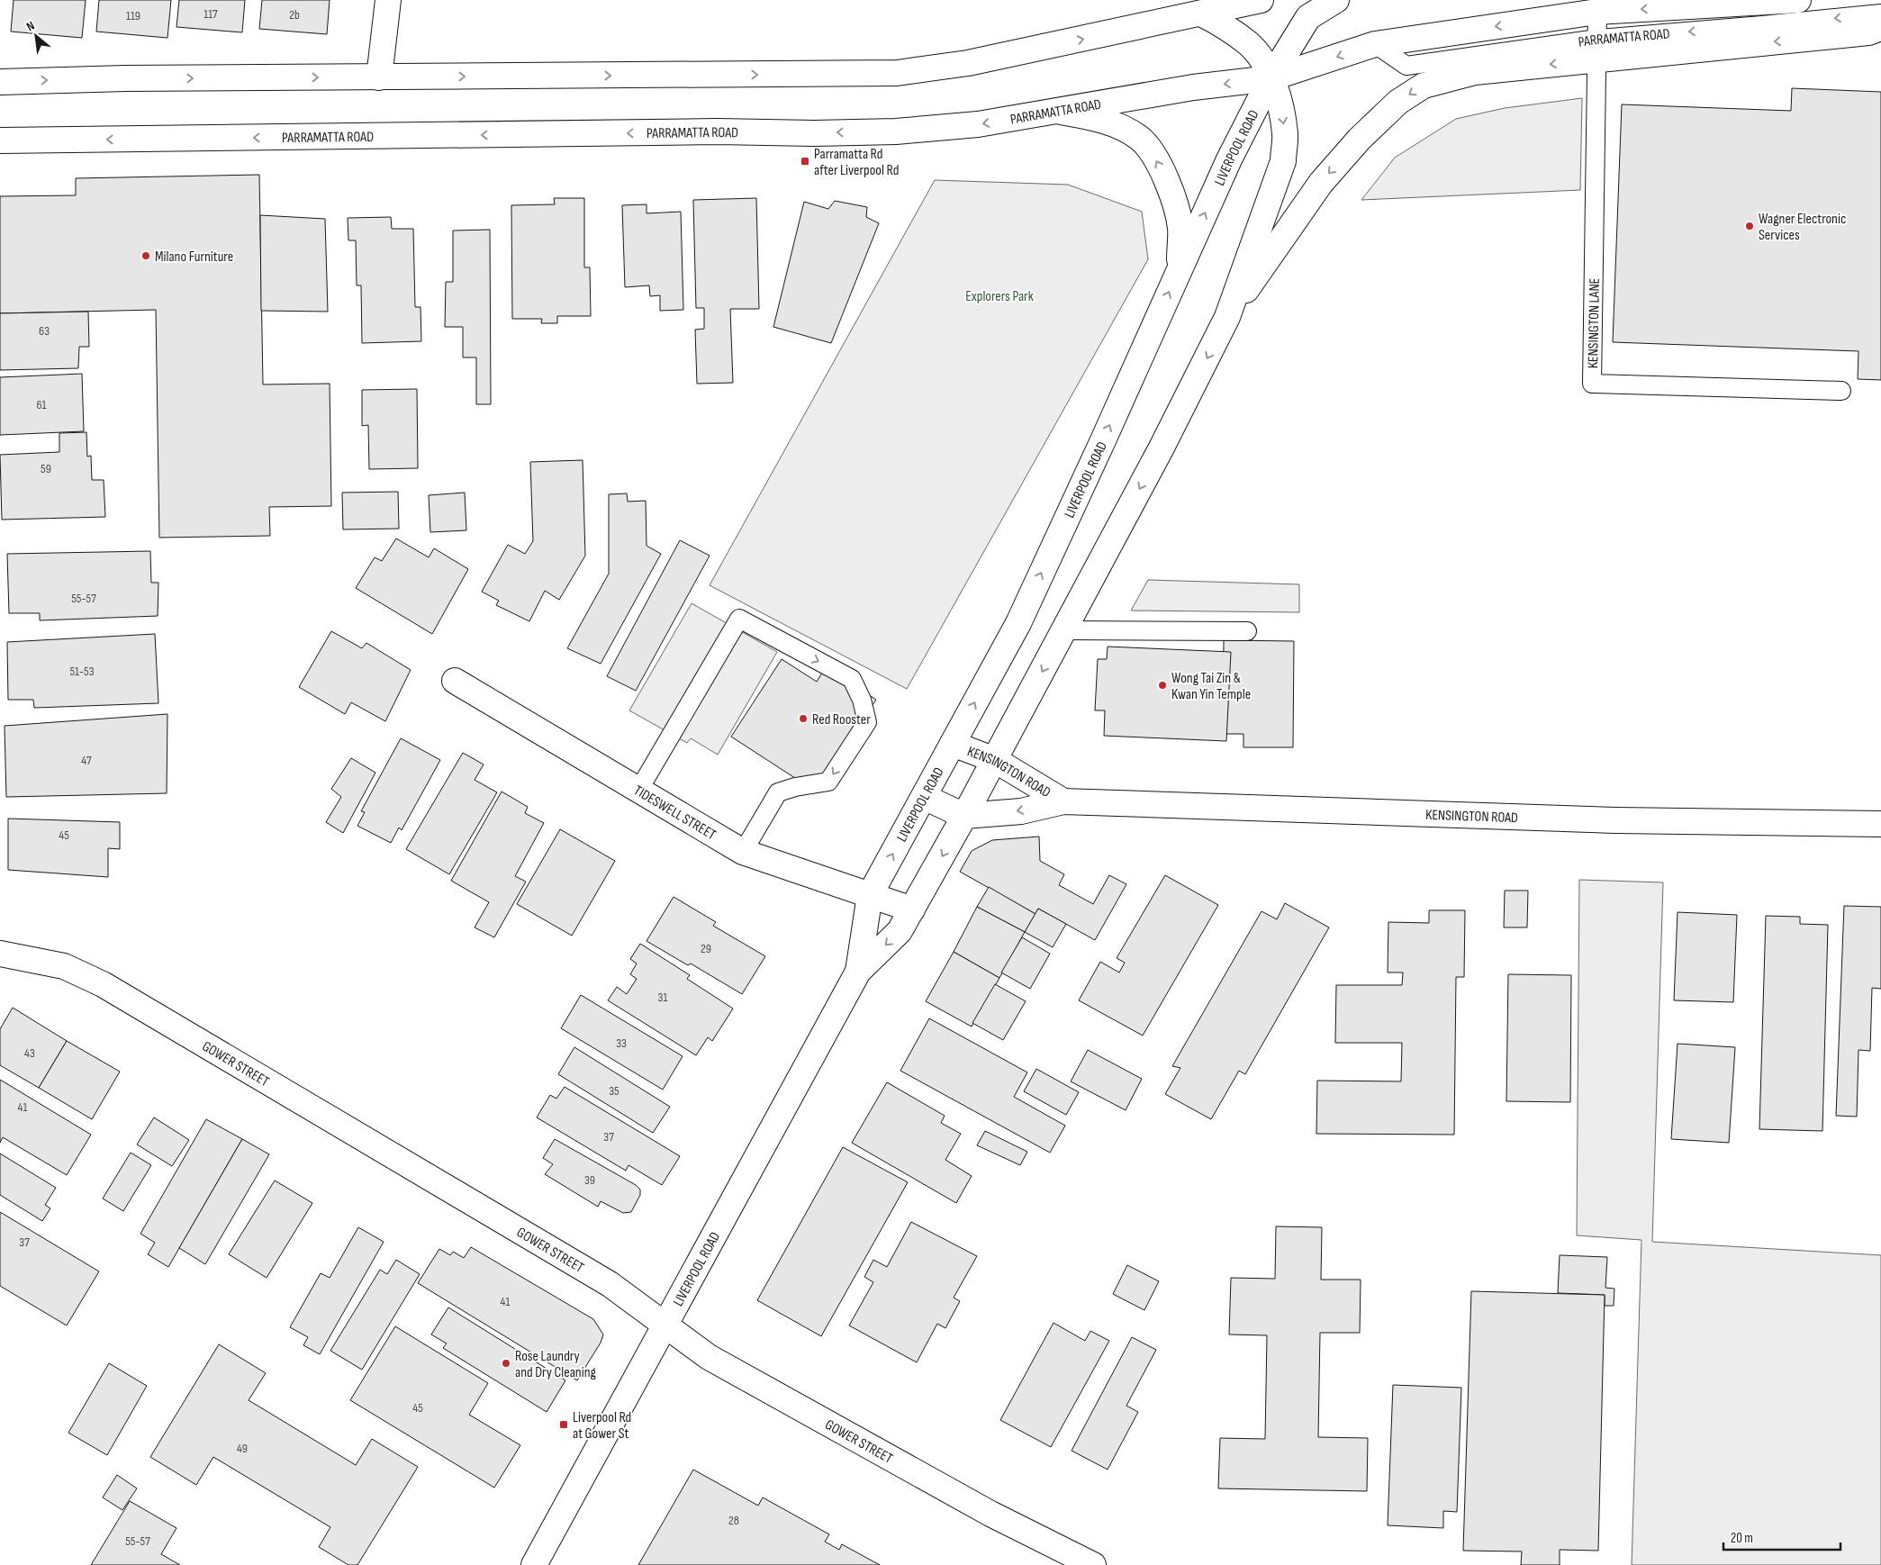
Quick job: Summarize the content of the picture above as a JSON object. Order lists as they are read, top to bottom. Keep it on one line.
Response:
{"streets":{"main road":["PARRAMATTA ROAD","LIVERPOOL ROAD","KENSINGTON ROAD","TIDESWELL STREET","GOWER STREET"],"lane":["KENSINGTON LANE"]},"crossings":[["PARRAMATTA ROAD","LIVERPOOL ROAD"],["PARRAMATTA ROAD","KENSINGTON LANE"],["LIVERPOOL ROAD","KENSINGTON ROAD"],["LIVERPOOL ROAD","TIDESWELL STREET"],["LIVERPOOL ROAD","GOWER STREET"]],"parks":["Explorers Park"],"places":{"transit":["Parramatta Rd after Liverpool Rd","Liverpool Rd at Gower St"],"other":["Wagner Electronic Services","Milano Furniture","Wong Tai Zin & Kwan Yin Temple","Red Rooster","Rose Laundry and Dry Cleaning"]},"house_numbers":["117","2b","119","63","61","59","55-57","51-53","47","45","29","31","33","43","35","41","37","39","37","41","45","49","28","55-57"],"scale_bar":"20 m","north":"top left"}
